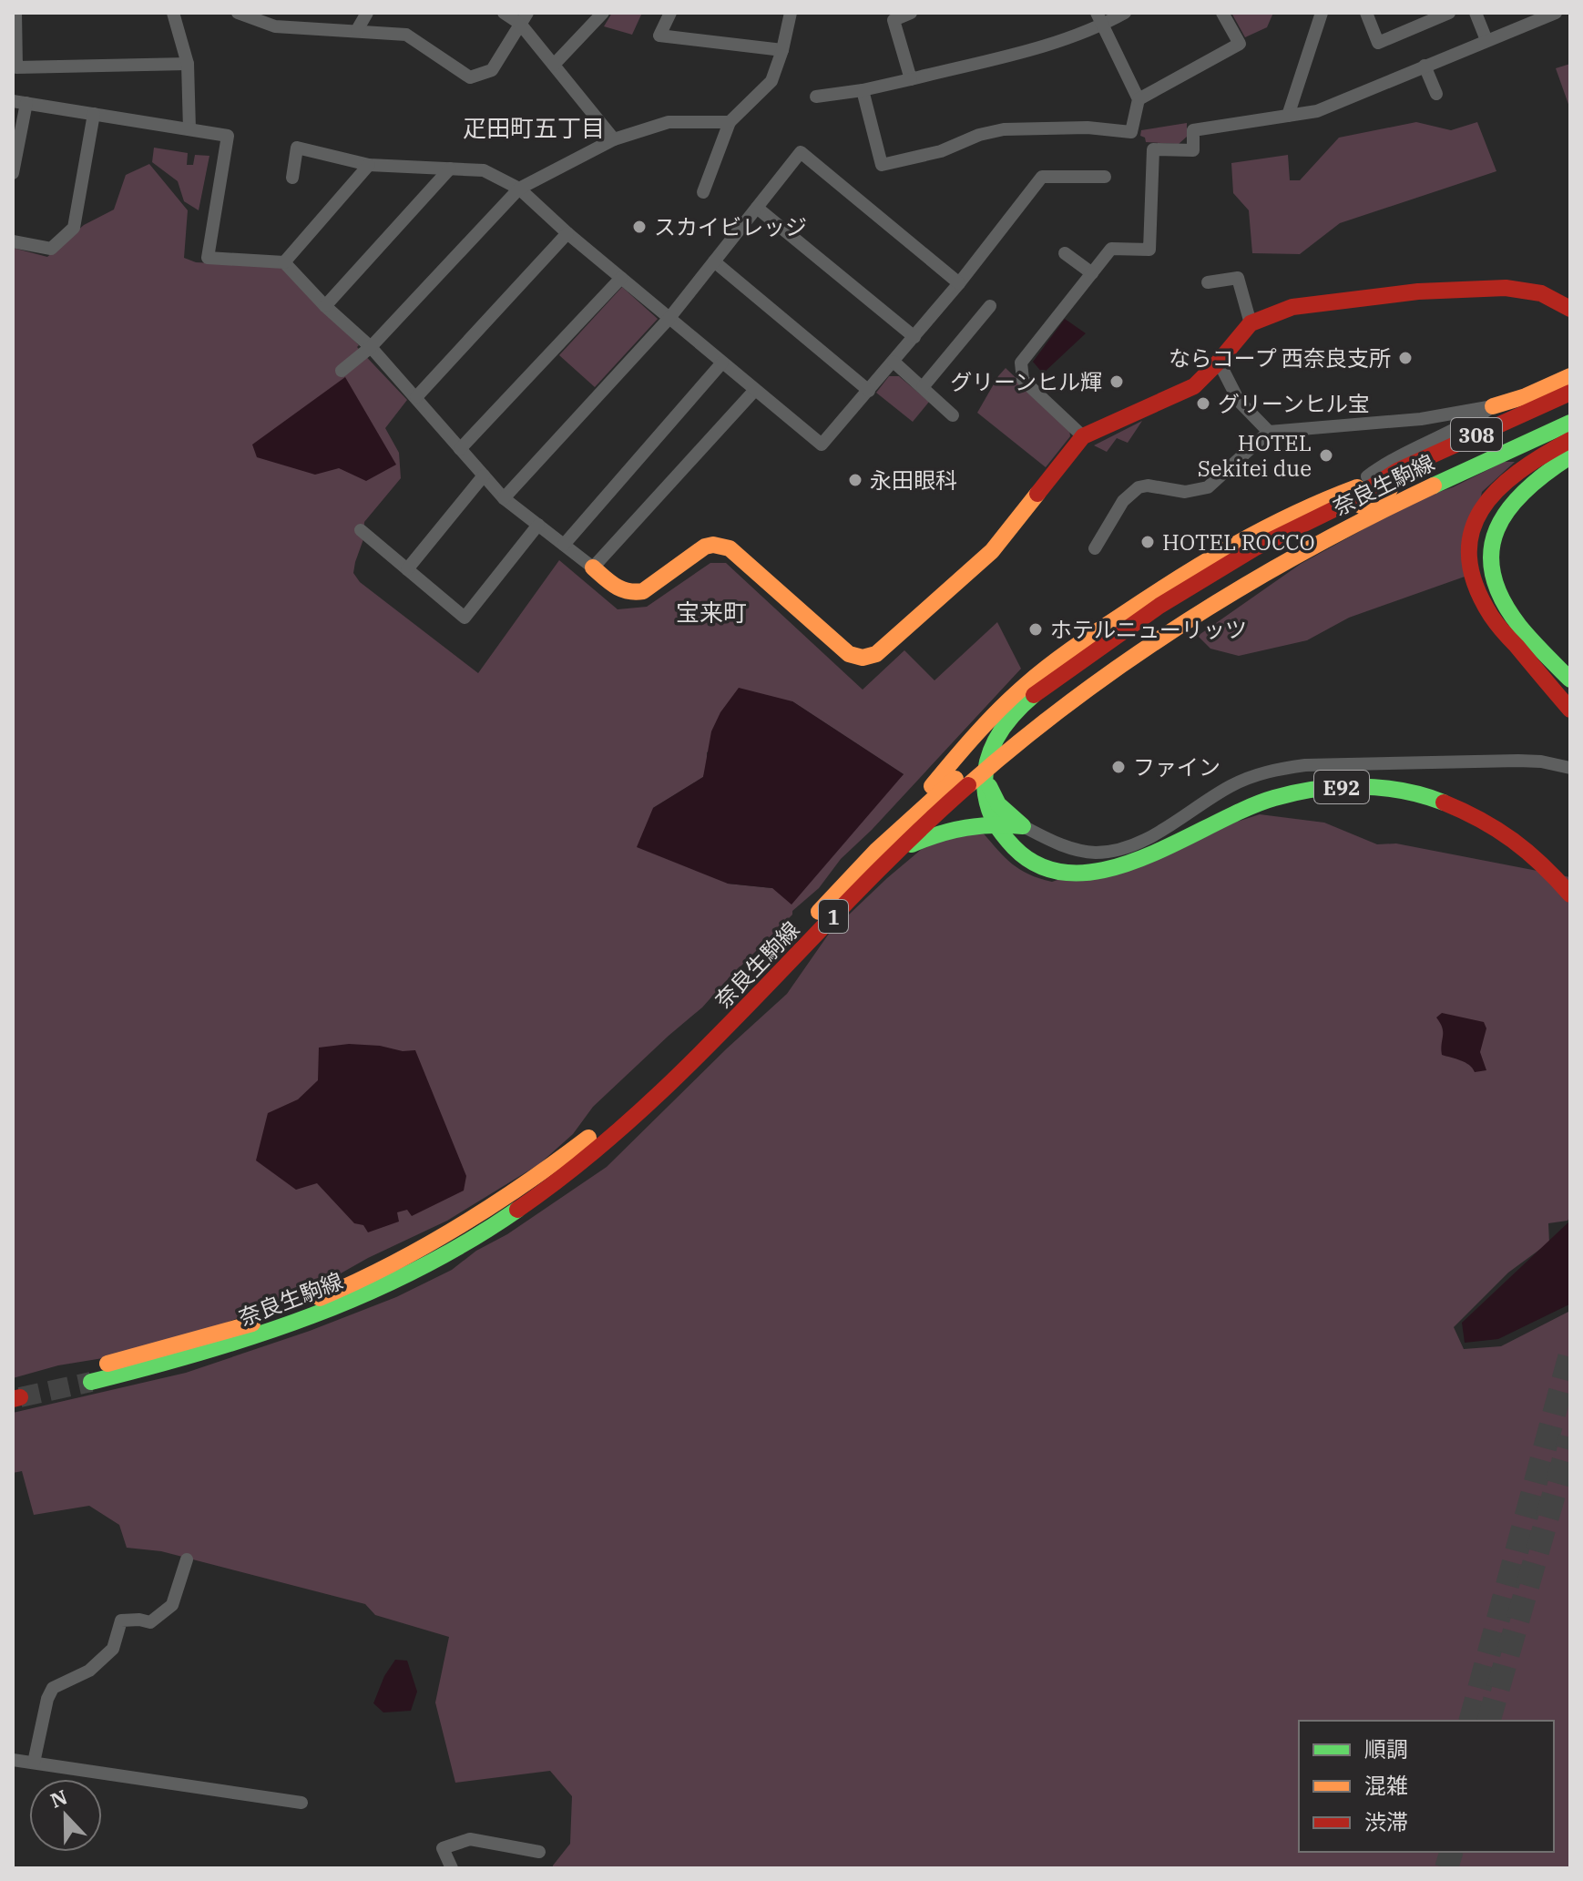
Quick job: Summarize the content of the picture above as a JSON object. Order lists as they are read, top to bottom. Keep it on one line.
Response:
{"streets":{"main road":["308","奈良生駒線","E92","1"]},"crossings":[["308","奈良生駒線"],["308","E92"],["奈良生駒線","E92"]],"districts":["疋田町五丁目","宝来町"],"places":["スカイビレッジ","ならコープ 西奈良支所","グリーンヒル輝","グリーンヒル宝","HOTEL Sekitei due","永田眼科","HOTEL ROCCO","ホテルニューリッツ","ファイン"],"legend":["順調","混雑","渋滞"],"north":"top"}
